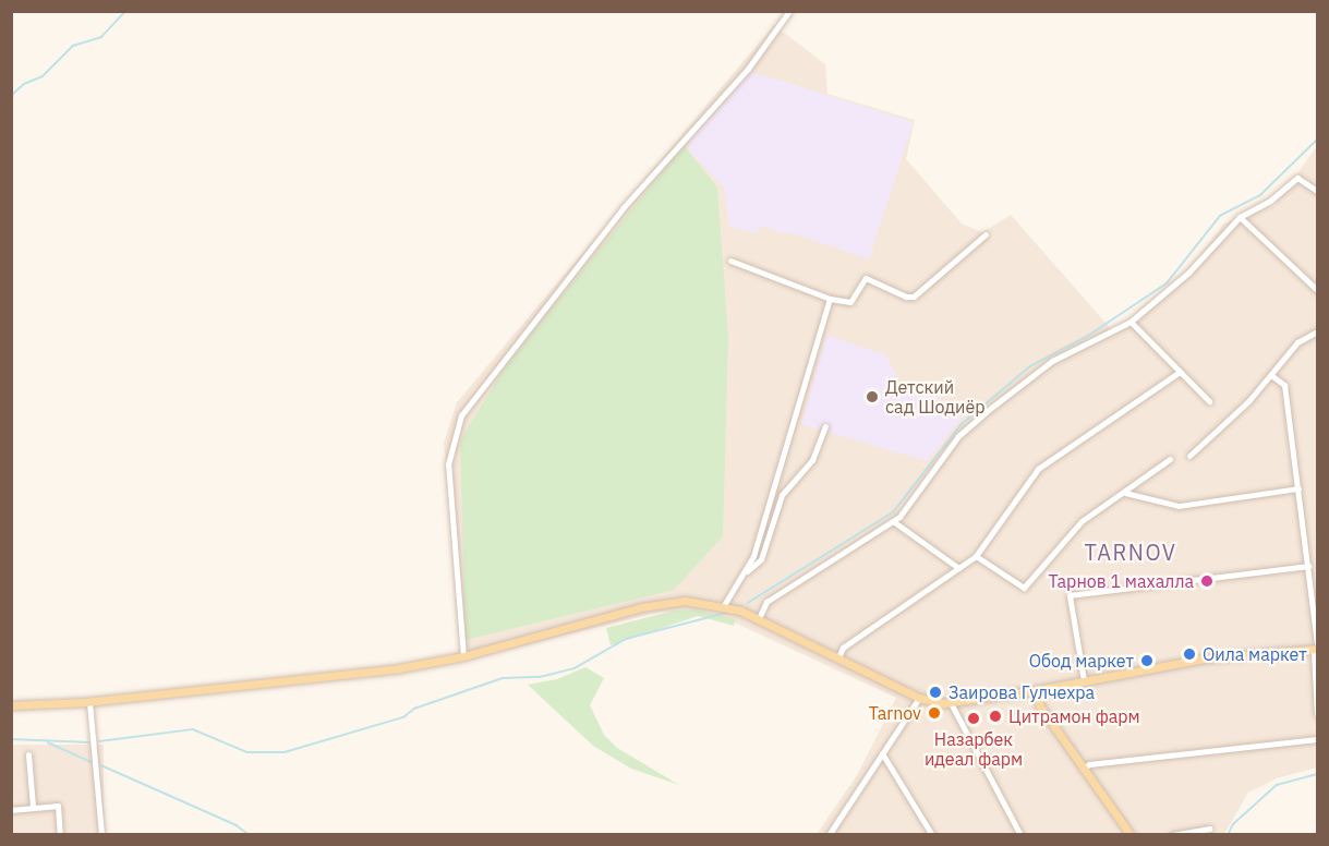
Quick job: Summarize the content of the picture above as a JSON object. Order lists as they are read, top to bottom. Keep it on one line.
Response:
{"districts":["TARNOV"],"places":["Детский сад Шодиёр","Тарнов 1 махалла","Оила маркет","Обод маркет","Заирова Гулчехра","Tarnov","Цитрамон фарм","Назарбек идеал фарм"]}
